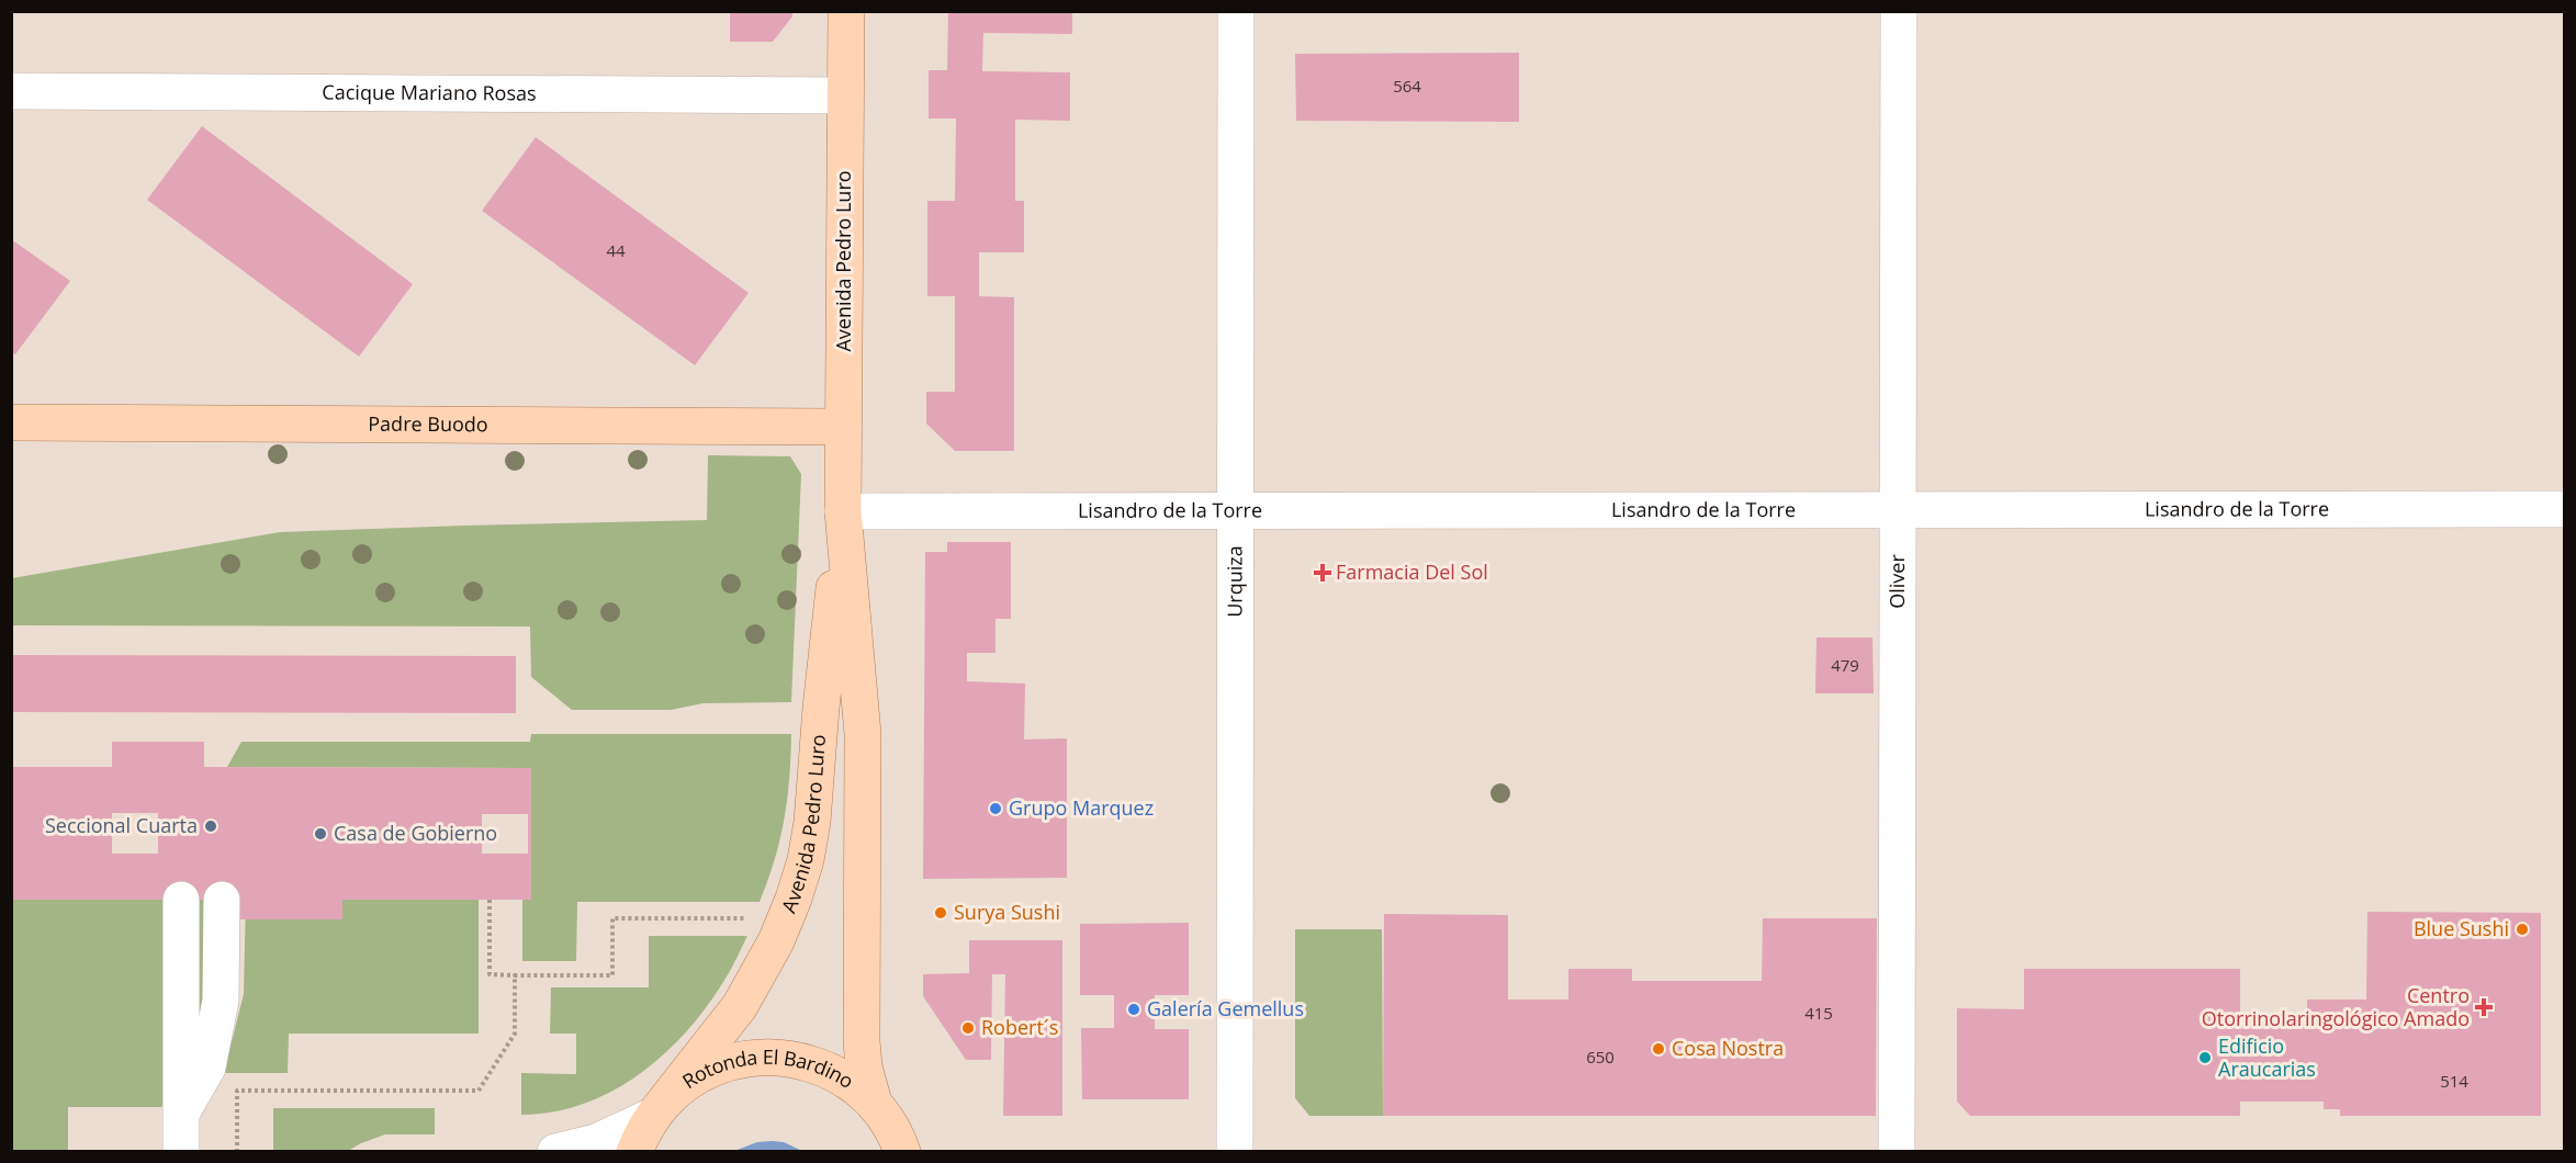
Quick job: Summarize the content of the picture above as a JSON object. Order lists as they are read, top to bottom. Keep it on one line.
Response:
{"streets":{"main road":["Avenida Pedro Luro","Padre Buodo","Rotonda El Bardino"],"street":["Cacique Mariano Rosas","Lisandro de la Torre","Urquiza","Oliver"]},"crossings":[["Cacique Mariano Rosas","Avenida Pedro Luro"],["Avenida Pedro Luro","Padre Buodo"],["Avenida Pedro Luro","Lisandro de la Torre"],["Avenida Pedro Luro","Rotonda El Bardino"],["Lisandro de la Torre","Urquiza"],["Lisandro de la Torre","Oliver"]],"places":{"health":["Farmacia Del Sol","Centro Otorrinolaringológico Amado"],"other":["Grupo Marquez","Seccional Cuarta","Casa de Gobierno","Surya Sushi","Blue Sushi","Galería Gemellus","Robert´s","Cosa Nostra","Edificio Araucarias"]},"house_numbers":["564","44","479","415","650","514"]}
